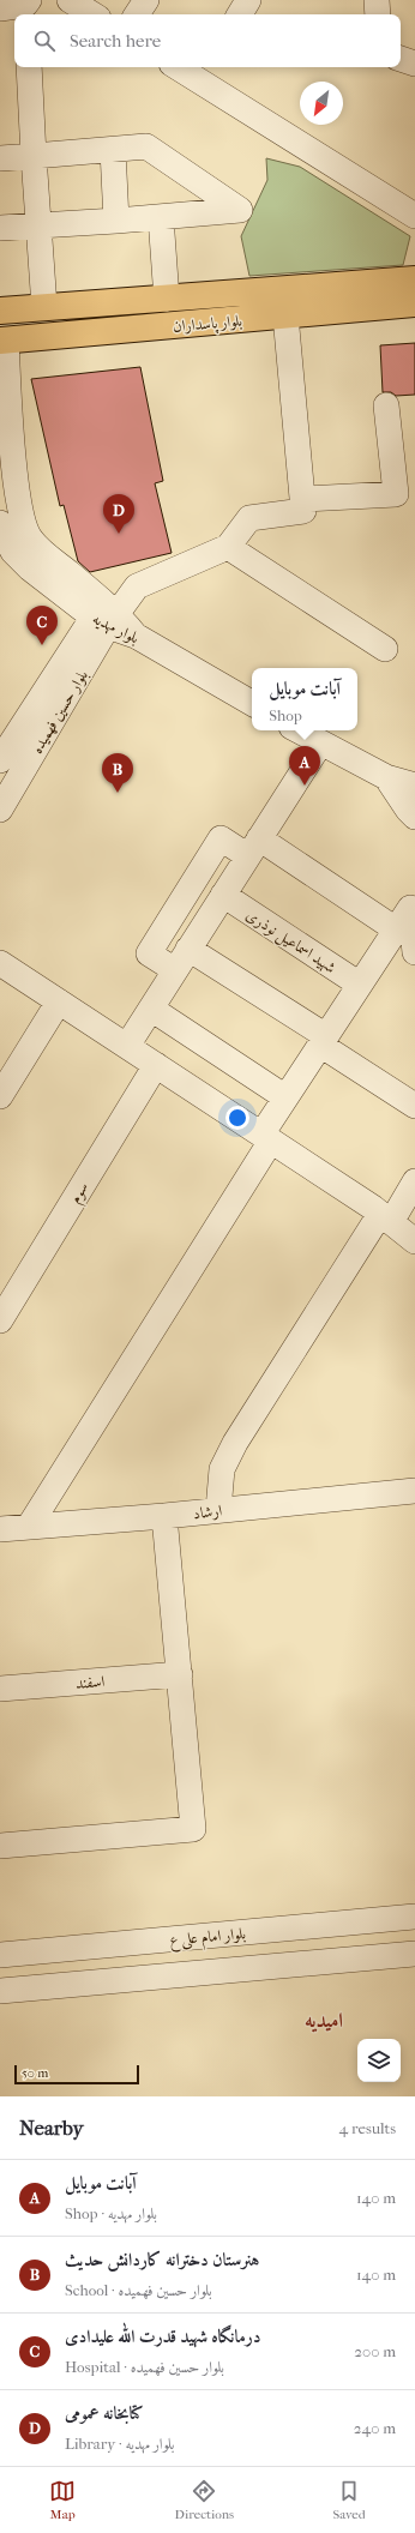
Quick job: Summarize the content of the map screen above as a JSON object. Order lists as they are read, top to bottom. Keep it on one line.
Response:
{"streets":{"main road":["بلوار پاسداران"],"street":["بلوار مهدیه","بلوار حسین فهمیده","شهید اسماعیل نوذری","سوم","ارشاد","اسفند","بلوار امام علی ع"]},"crossings":[["بلوار پاسداران","بلوار مهدیه"],["بلوار مهدیه","بلوار حسین فهمیده"]],"districts":["امیدیه"],"scale_bar":"50 m","north":"bottom left","page":{"search":"Search here","pins":["D","C","A","B"],"popup":["آبانت موبایل","Shop"],"scale":"50 m","heading":["Nearby","4 results"],"list":[{"mark":"A","name":"آبانت موبایل","note":"Shop · بلوار مهدیه","value":"140 m"},{"mark":"B","name":"هنرستان دخترانه کاردانش حدیث","note":"School · بلوار حسین فهمیده","value":"140 m"},{"mark":"C","name":"درمانگاه شهید قدرت الله علیدادی","note":"Hospital · بلوار حسین فهمیده","value":"200 m"},{"mark":"D","name":"کتابخانه عمومی","note":"Library · بلوار مهدیه","value":"240 m"}],"nav":["Map","Directions","Saved"]}}
